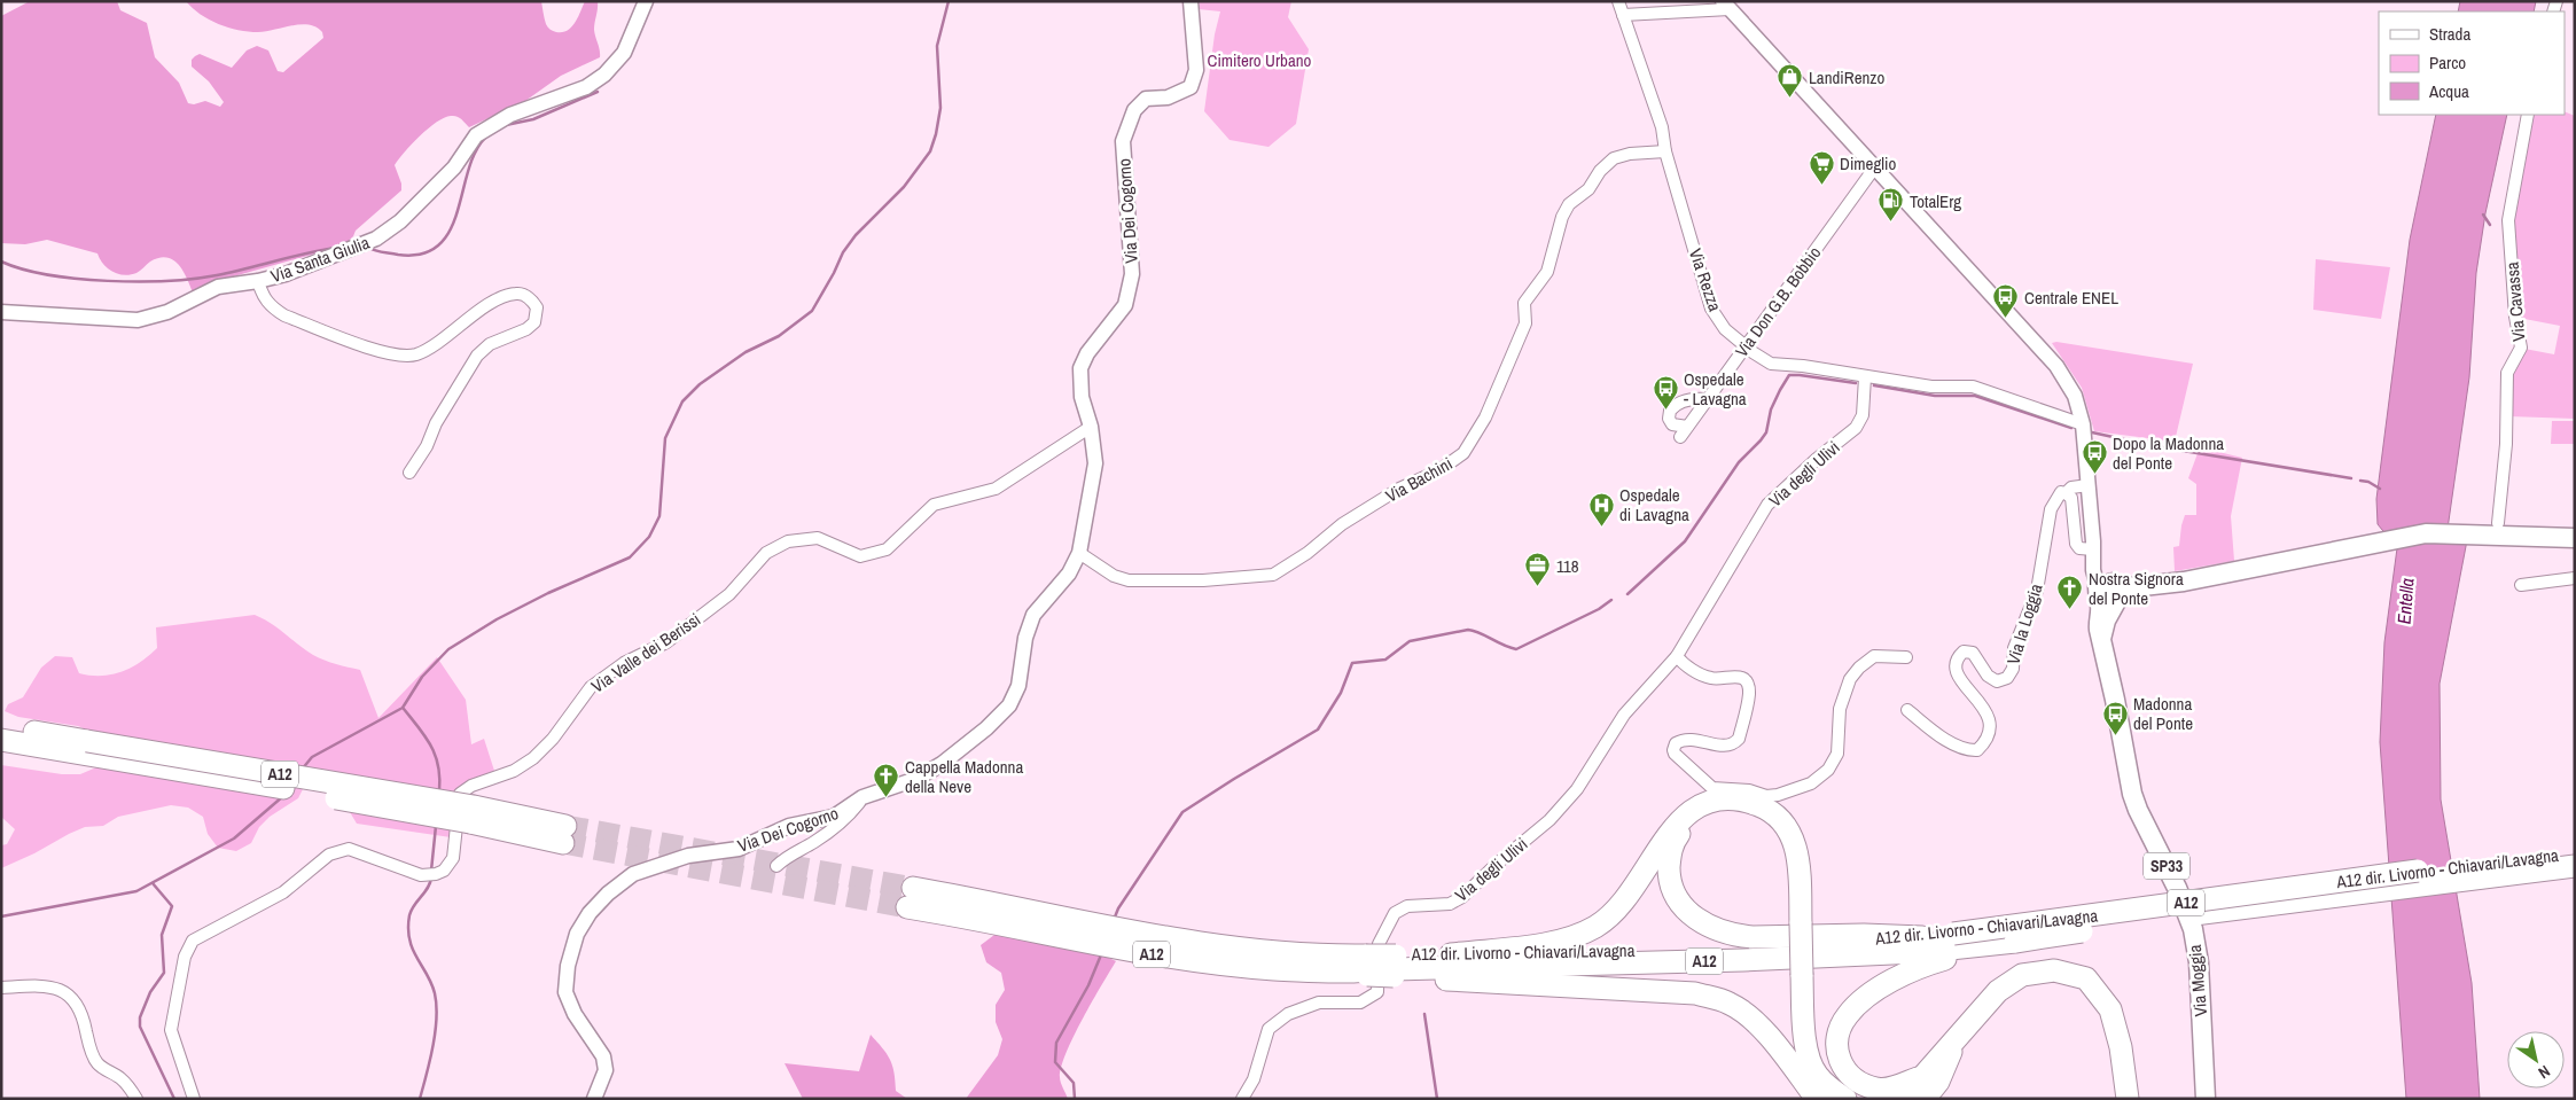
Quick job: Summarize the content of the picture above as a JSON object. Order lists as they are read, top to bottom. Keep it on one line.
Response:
{"streets":{"highway":["A12","A12 dir. Livorno - Chiavari/Lavagna"],"main road":["SP33","Via Moggia"],"street":["Via Dei Cogorno","Via Santa Giulia","Via Rezza","Via Don G.B. Bobbio","Via Cavassa","Via degli Ulivi","Via Bachini","Via la Loggia","Via Valle dei Berissi"]},"crossings":[["Via Dei Cogorno","Via Bachini"],["Via Dei Cogorno","Via Valle dei Berissi"],["Via Rezza","Via Don G.B. Bobbio"],["Via Rezza","Via degli Ulivi"],["Via Rezza","Via Bachini"],["Via Rezza","SP33"],["A12","A12 dir. Livorno - Chiavari/Lavagna"],["SP33","Via Moggia"]],"water":["Entella"],"parks":["Cimitero Urbano"],"places":{"shop":["LandiRenzo"],"supermarket":["Dimeglio"],"fuel station":["TotalErg"],"bus stop":["Centrale ENEL","Ospedale - Lavagna","Dopo la Madonna del Ponte","Madonna del Ponte"],"hospital":["Ospedale di Lavagna"],"office":["118"],"church":["Nostra Signora del Ponte","Cappella Madonna della Neve"]},"legend":["Strada","Parco","Acqua"],"north":"bottom right"}
